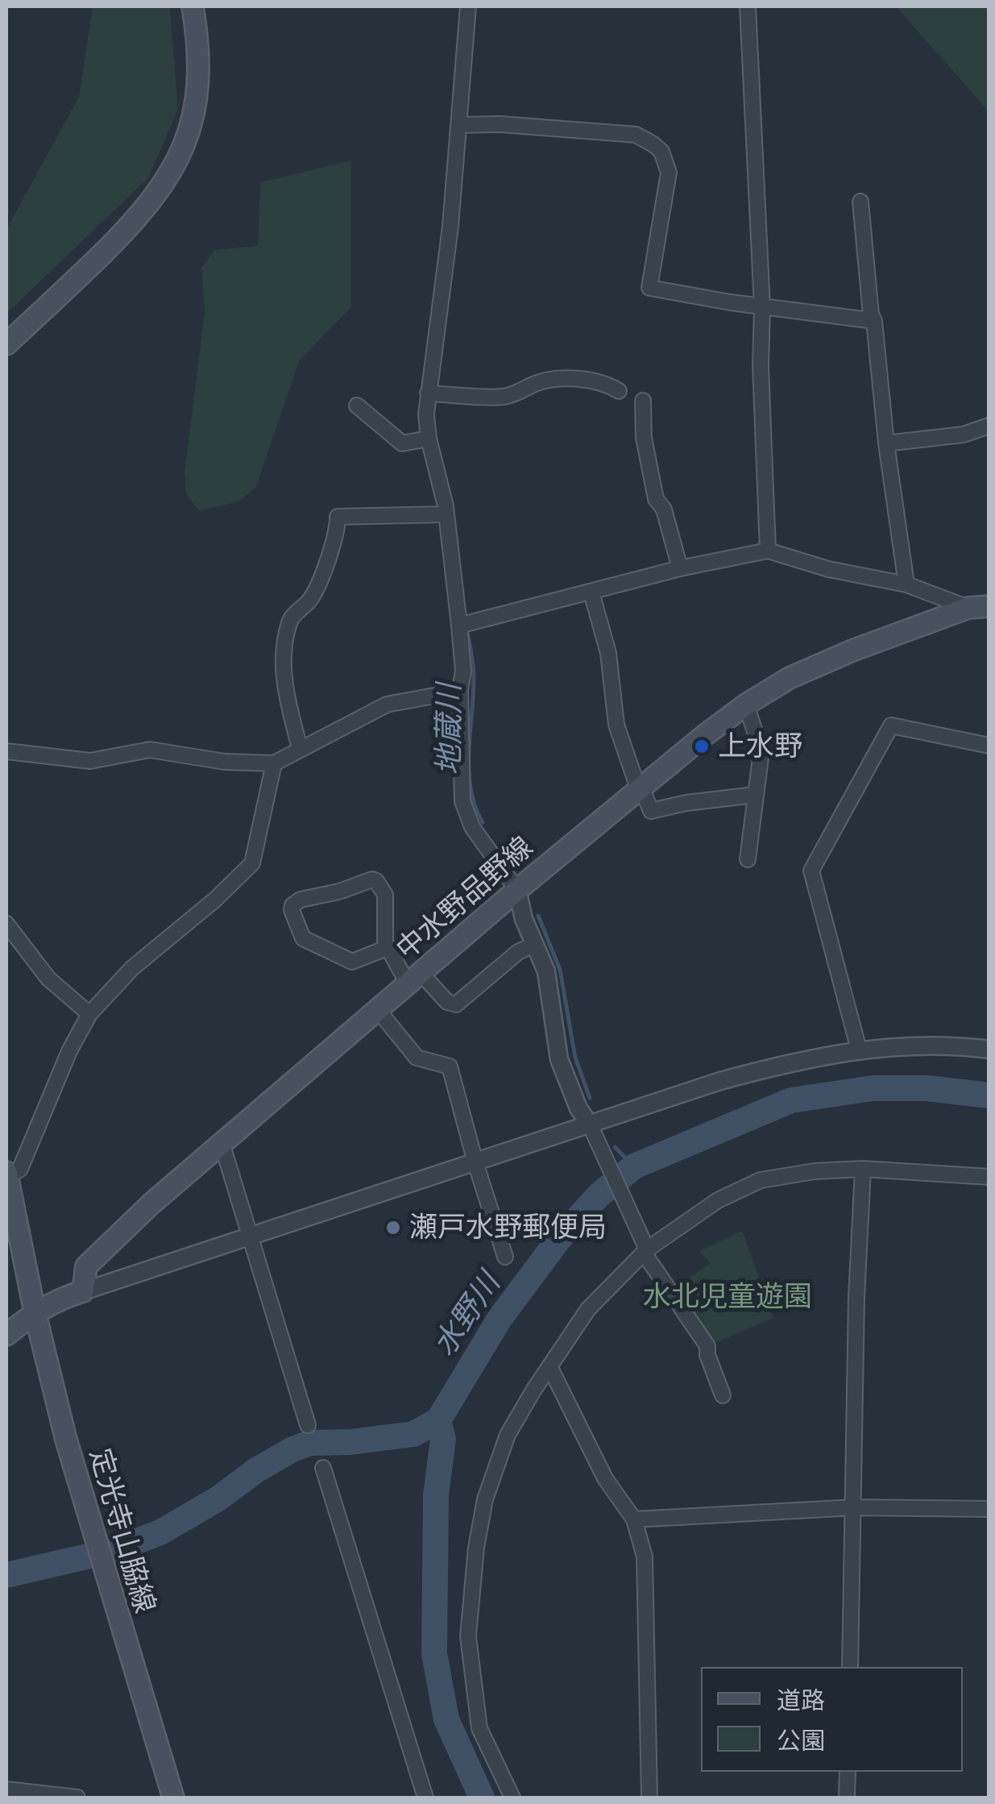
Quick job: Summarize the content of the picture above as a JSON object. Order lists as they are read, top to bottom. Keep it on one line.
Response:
{"streets":{"main road":["中水野品野線","定光寺山脇線"]},"water":["地蔵川","水野川"],"parks":["水北児童遊園"],"places":["上水野","瀬戸水野郵便局"],"legend":["道路","公園"]}
